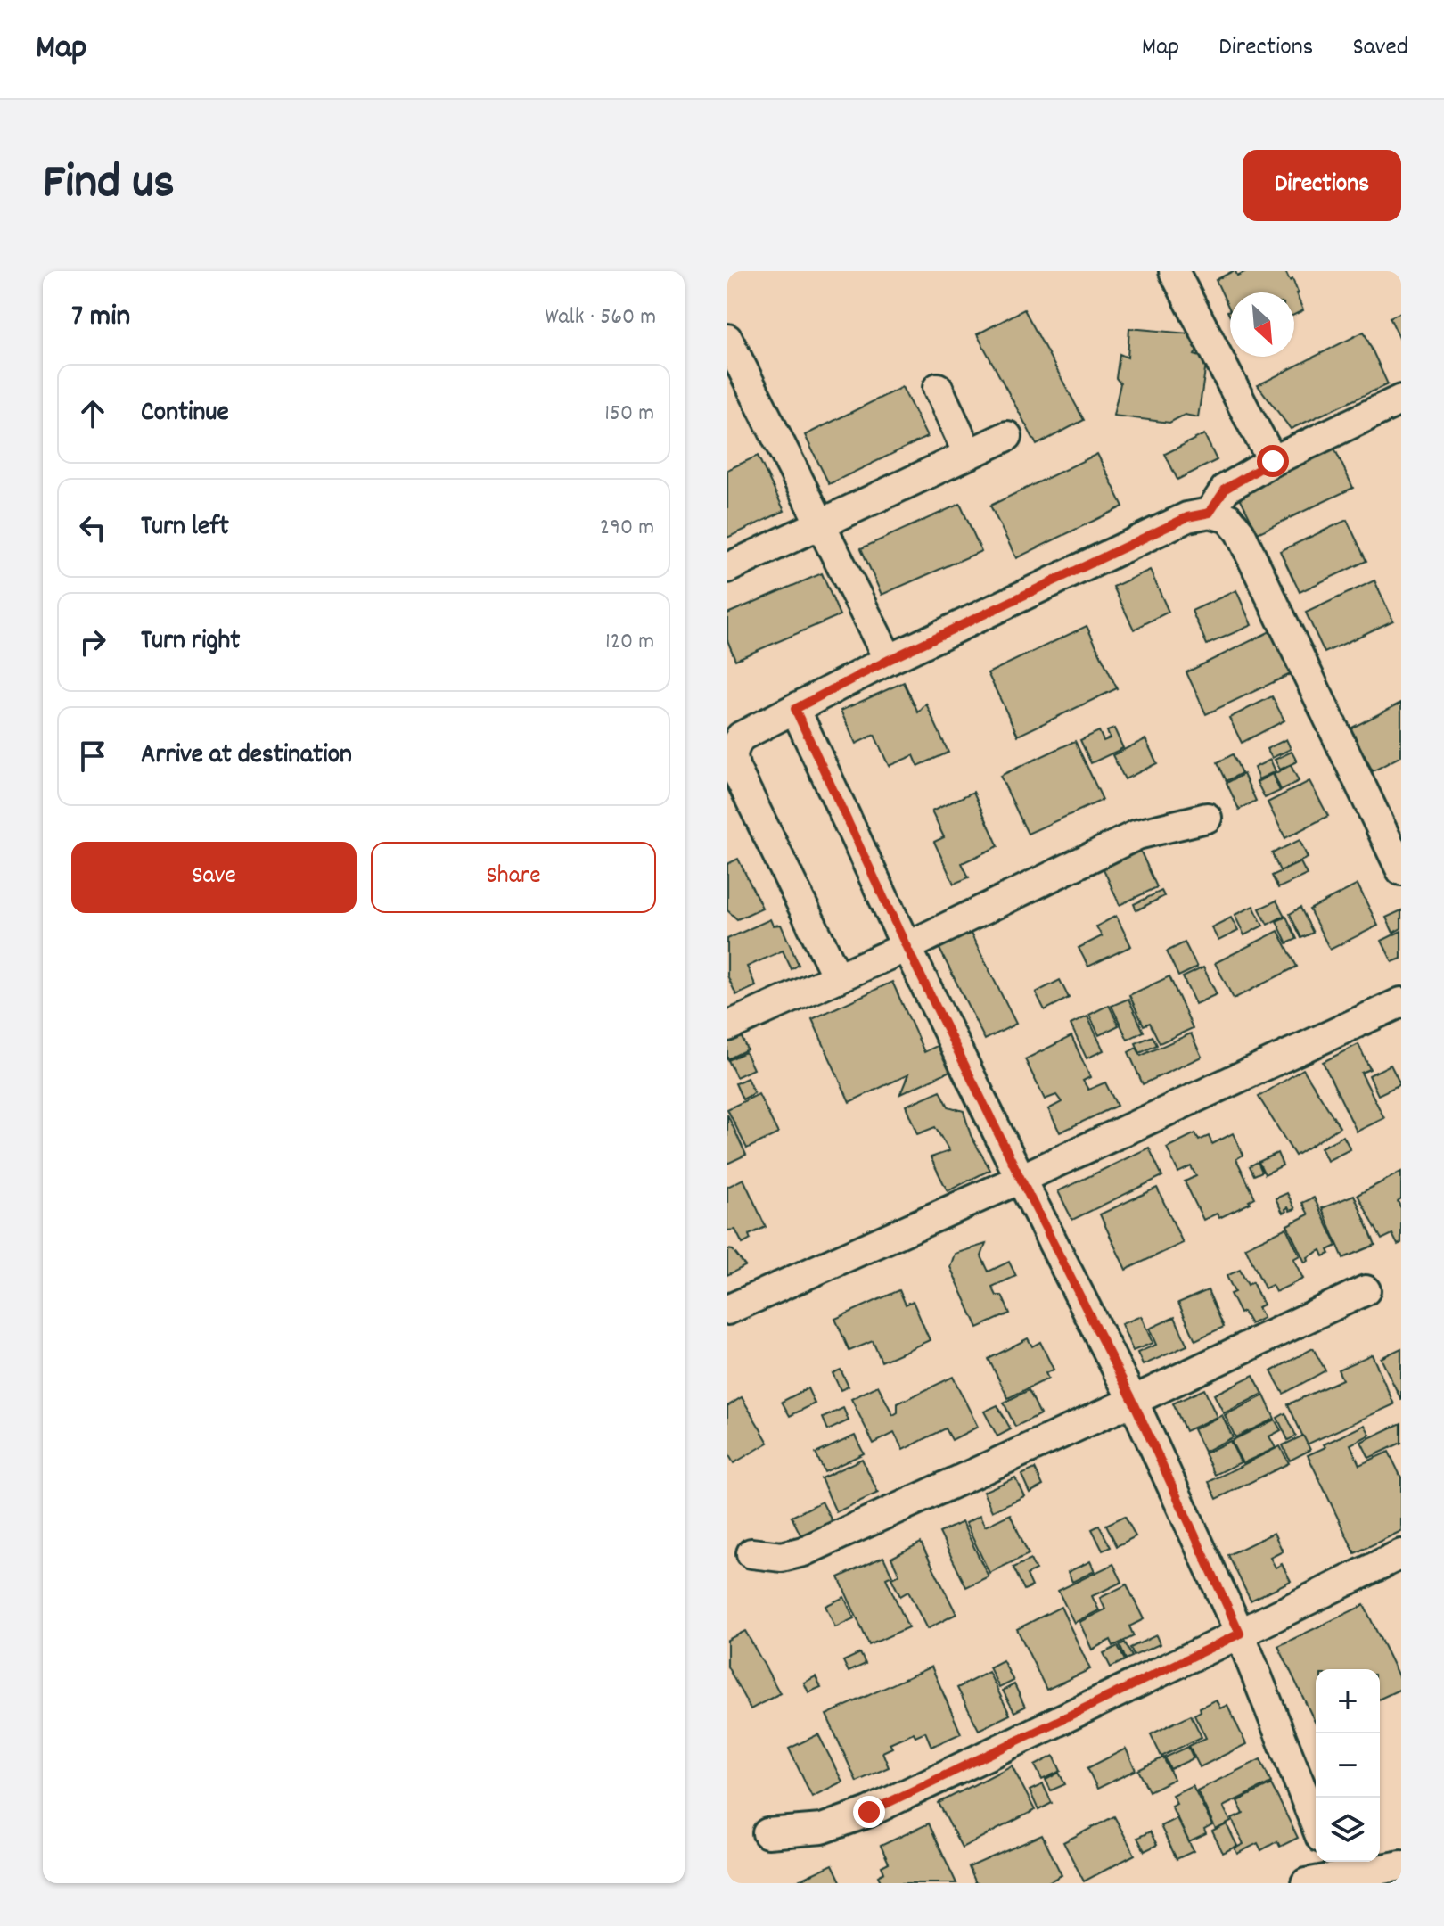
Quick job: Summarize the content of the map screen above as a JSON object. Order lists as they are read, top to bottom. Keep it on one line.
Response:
{"north":"bottom right","page":{"header":"Map","nav":["Map","Directions","Saved"],"title":"Find us","buttons":["Directions",["Save","Share"]],"heading":["7 min","Walk · 560 m"],"list":[["Continue","150 m"],["Turn left","290 m"],["Turn right","120 m"],"Arrive at destination"],"map_buttons":["+","−"]}}
